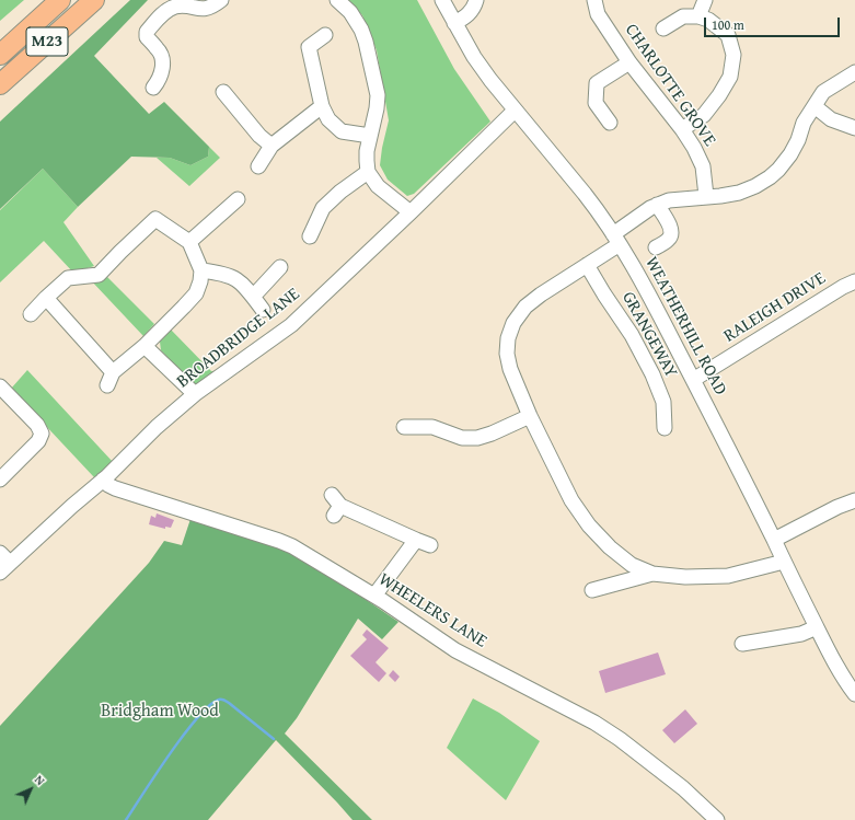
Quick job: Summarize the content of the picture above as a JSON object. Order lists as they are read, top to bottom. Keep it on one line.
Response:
{"streets":{"highway":["M23"],"street":["CHARLOTTE GROVE","RALEIGH DRIVE","WEATHERHILL ROAD","GRANGEWAY","BROADBRIDGE LANE","WHEELERS LANE"]},"crossings":[["RALEIGH DRIVE","WEATHERHILL ROAD"],["WEATHERHILL ROAD","BROADBRIDGE LANE"],["BROADBRIDGE LANE","WHEELERS LANE"]],"parks":["Bridgham Wood"],"scale_bar":"100 m","north":"top right"}
